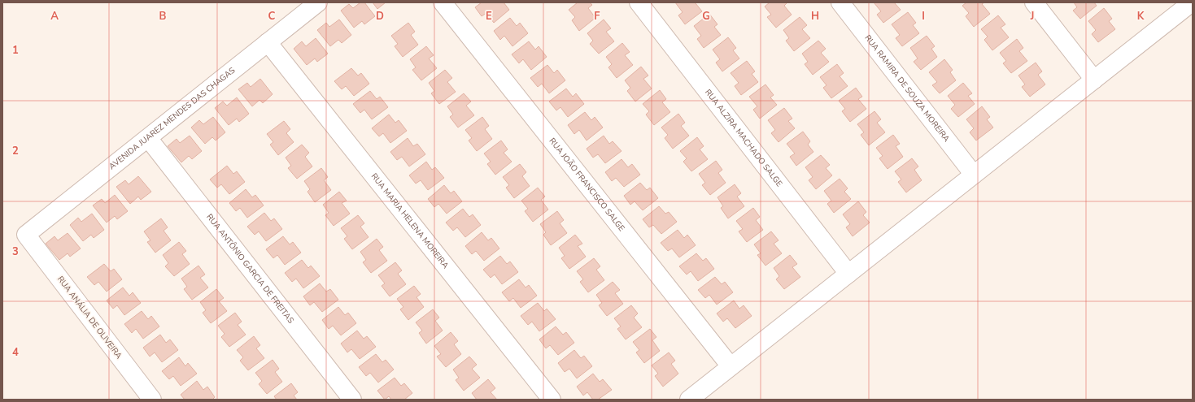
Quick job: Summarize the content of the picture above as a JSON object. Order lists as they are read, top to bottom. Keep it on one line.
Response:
{"streets":{"street":["RUA RAMIRA DE SOUZA MOREIRA","AVENIDA JUAREZ MENDES DAS CHAGAS","RUA ALZIRA MACHADO SALGE","RUA JOÃO FRANCISCO SALGE","RUA MARIA HELENA MOREIRA","RUA ANTÔNIO GARCIA DE FREITAS","RUA ANÁLIA DE OLIVEIRA"]},"crossings":[["AVENIDA JUAREZ MENDES DAS CHAGAS","RUA MARIA HELENA MOREIRA"],["AVENIDA JUAREZ MENDES DAS CHAGAS","RUA ANTÔNIO GARCIA DE FREITAS"],["AVENIDA JUAREZ MENDES DAS CHAGAS","RUA ANÁLIA DE OLIVEIRA"]],"grid":{"columns":["A","B","C","D","E","F","G","H","I","J","K"],"rows":["1","2","3","4"]}}
